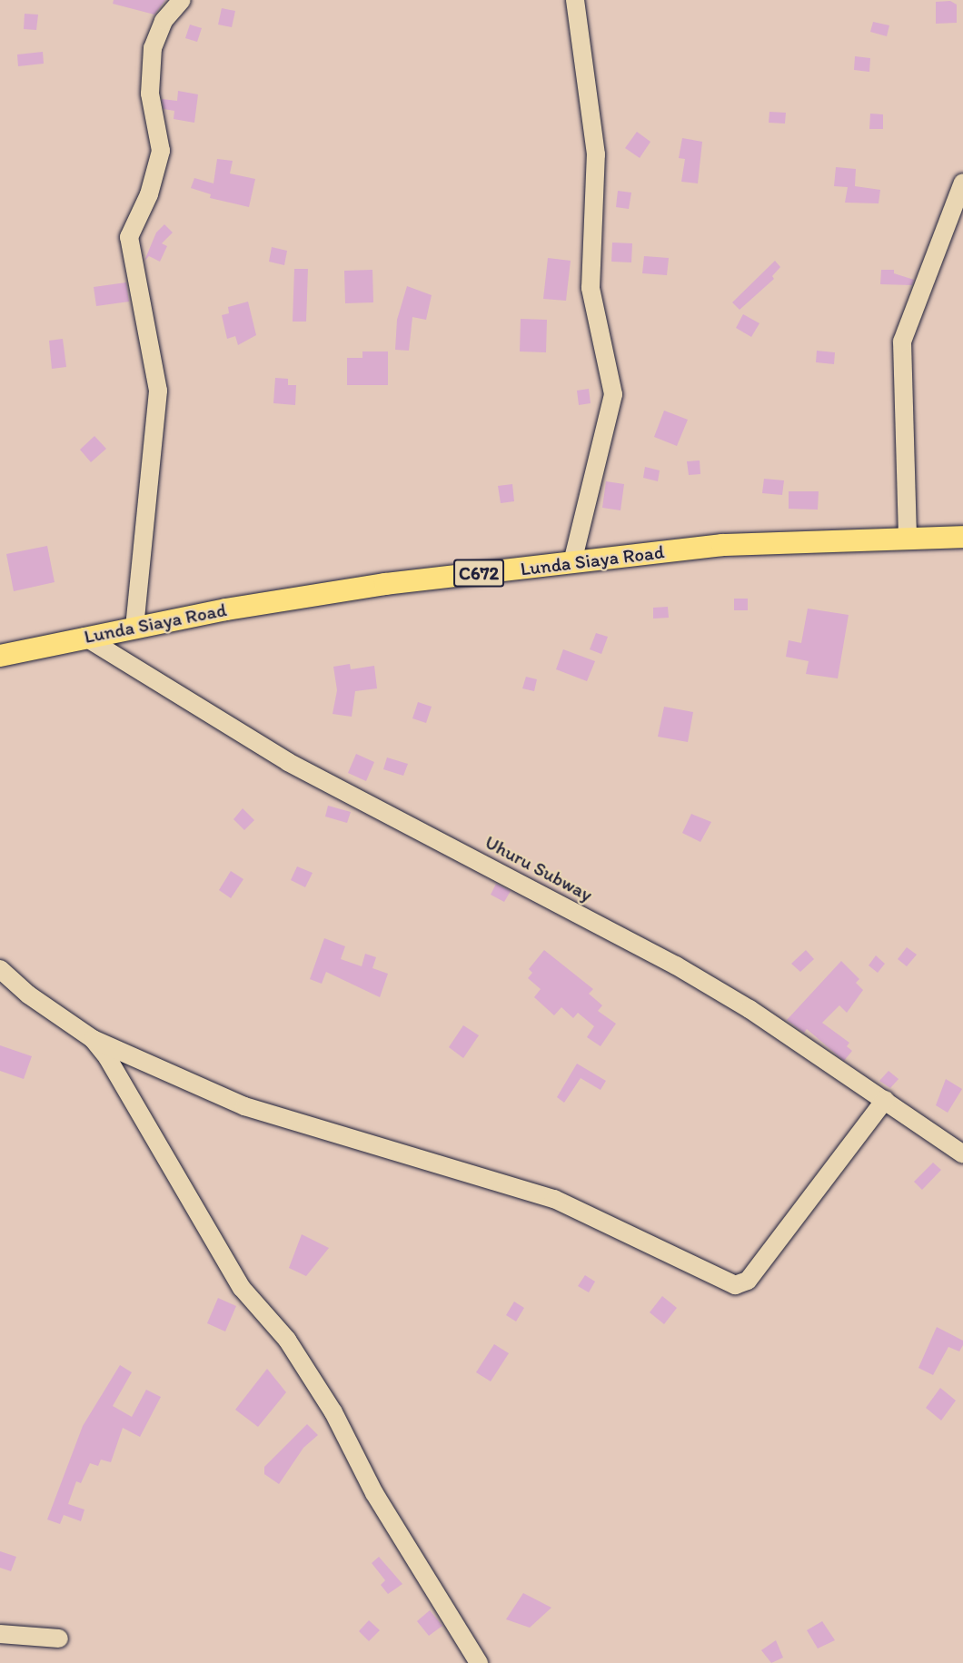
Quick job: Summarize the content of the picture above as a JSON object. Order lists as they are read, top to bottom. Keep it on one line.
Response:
{"streets":{"main road":["Lunda Siaya Road","C672"],"street":["Uhuru Subway"]},"crossings":[["Lunda Siaya Road","Uhuru Subway"]]}
